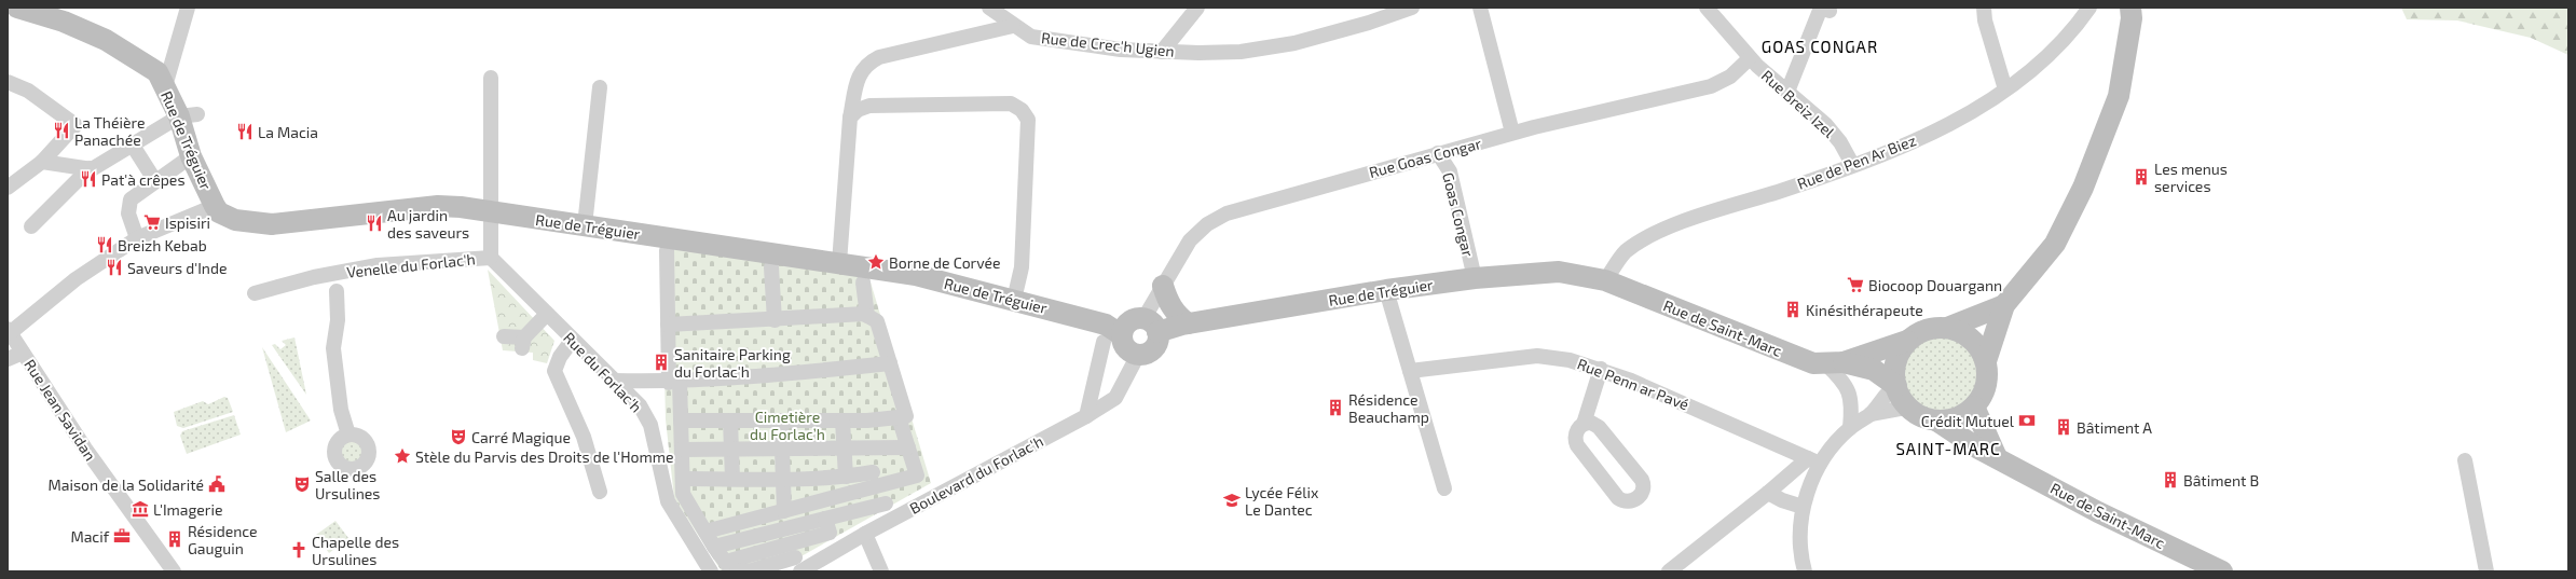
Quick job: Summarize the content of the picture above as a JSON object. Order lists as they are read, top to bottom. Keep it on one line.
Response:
{"streets":{"main road":["Rue de Tréguier","Rue de Saint-Marc"],"street":["Rue de Crec'h Ugien","Rue Breiz Izel","Rue Goas Congar","Rue de Pen Ar Biez","Goas Congar","Venelle du Forlac'h","Rue du Forlac'h","Rue Penn ar Pavé","Rue Jean Savidan","Boulevard du Forlac'h"]},"crossings":[["Rue Breiz Izel","Rue Goas Congar"],["Rue Breiz Izel","Rue de Pen Ar Biez"],["Rue de Tréguier","Rue Goas Congar"],["Rue de Tréguier","Rue de Pen Ar Biez"],["Rue de Tréguier","Goas Congar"],["Rue de Tréguier","Rue de Saint-Marc"],["Rue de Tréguier","Boulevard du Forlac'h"],["Rue Goas Congar","Goas Congar"],["Rue de Pen Ar Biez","Rue de Saint-Marc"],["Venelle du Forlac'h","Rue du Forlac'h"]],"districts":["GOAS CONGAR","SAINT-MARC"],"parks":["Cimetière du Forlac’h"],"places":{"restaurant":["La Théière Panachée","La Macia","Pat'à crêpes","Au jardin des saveurs","Breizh Kebab","Saveurs d'Inde"],"building":["Les menus services","Kinésithérapeute","Sanitaire Parking du Forlac'h","Résidence Beauchamp","Bâtiment A","Bâtiment B","Résidence Gauguin"],"supermarket":["Ispisiri","Biocoop Douargann"],"place":["Borne de Corvée","Stèle du Parvis des Droits de l'Homme"],"bank":["Crédit Mutuel"],"theatre":["Carré Magique","Salle des Ursulines"],"public building":["Maison de la Solidarité"],"school or university":["Lycée Félix Le Dantec"],"museum":["L'Imagerie"],"office":["Macif"],"church":["Chapelle des Ursulines"]}}
